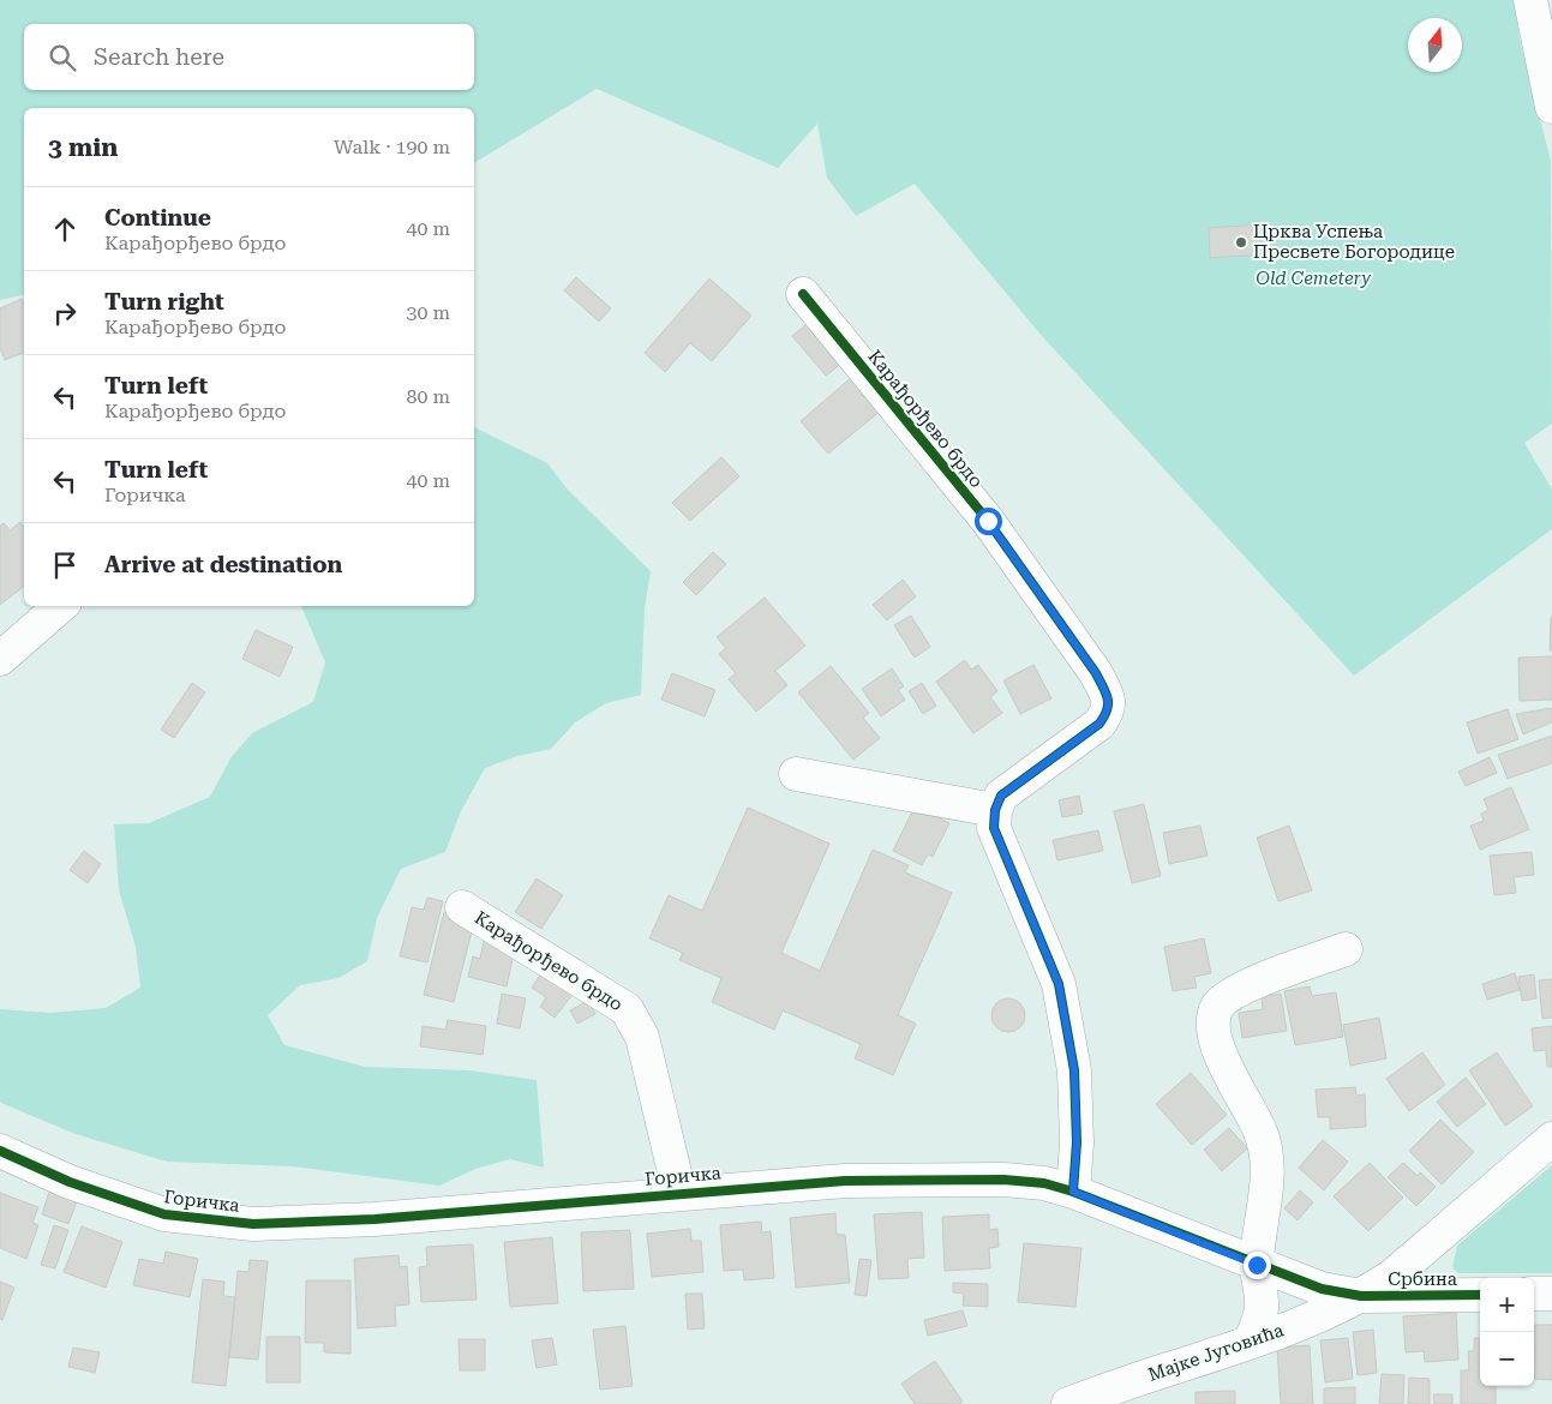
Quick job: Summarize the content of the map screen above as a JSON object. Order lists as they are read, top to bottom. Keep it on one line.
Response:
{"streets":{"street":["Карађорђево брдо","Горичка","Србина","Мајке Југовића"]},"crossings":[["Карађорђево брдо","Горичка"],["Горичка","Србина"],["Горичка","Мајке Југовића"],["Србина","Мајке Југовића"]],"parks":["Old Cemetery"],"places":["Црква Успења Пресвете Богородице"],"north":"top","page":{"search":"Search here","heading":["3 min","Walk · 190 m"],"list":[["Continue","Карађорђево брдо","40 m"],["Turn right","Карађорђево брдо","30 m"],["Turn left","Карађорђево брдо","80 m"],["Turn left","Горичка","40 m"],"Arrive at destination"],"map_buttons":["+","−"]}}
